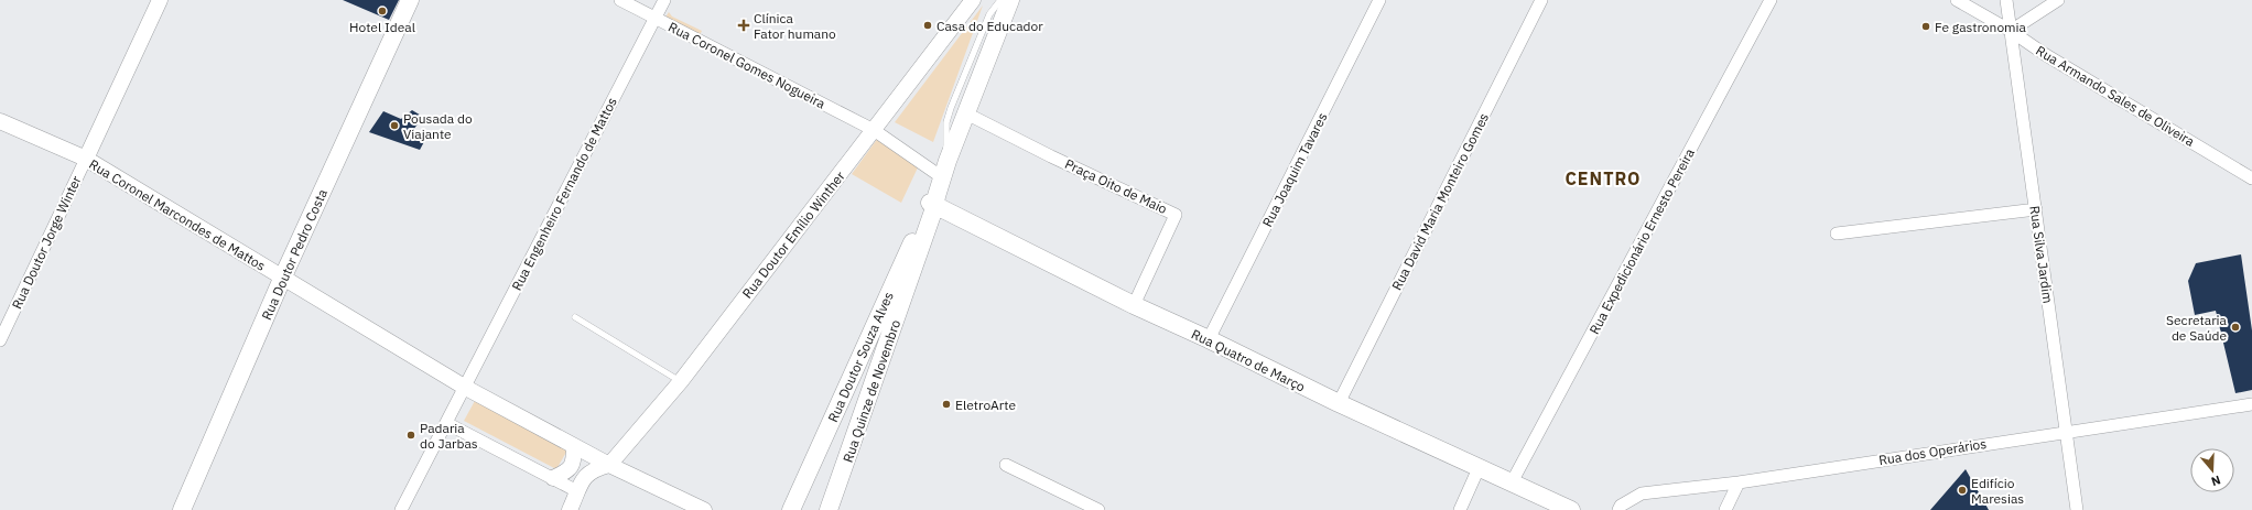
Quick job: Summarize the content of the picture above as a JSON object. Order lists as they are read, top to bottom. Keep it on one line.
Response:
{"streets":{"main road":["Rua Doutor Pedro Costa","Rua Doutor Souza Alves","Rua Quatro de Março","Rua Quinze de Novembro"],"street":["Rua Coronel Gomes Nogueira","Rua Armando Sales de Oliveira","Rua Joaquim Tavares","Praça Oito de Maio","Rua Engenheiro Fernando de Mattos","Rua David Maria Monteiro Gomes","Rua Coronel Marcondes de Mattos","Rua Doutor Emílio Winther","Rua Expedicionário Ernesto Pereira","Rua Doutor Jorge Winter","Rua Silva Jardim","Rua dos Operários"]},"crossings":[["Rua Coronel Gomes Nogueira","Rua Engenheiro Fernando de Mattos"],["Rua Coronel Gomes Nogueira","Rua Doutor Emílio Winther"],["Rua Armando Sales de Oliveira","Rua Silva Jardim"],["Rua Joaquim Tavares","Rua Quatro de Março"],["Praça Oito de Maio","Rua Quatro de Março"],["Praça Oito de Maio","Rua Quinze de Novembro"],["Rua Engenheiro Fernando de Mattos","Rua Coronel Marcondes de Mattos"],["Rua David Maria Monteiro Gomes","Rua Quatro de Março"],["Rua Coronel Marcondes de Mattos","Rua Doutor Emílio Winther"],["Rua Coronel Marcondes de Mattos","Rua Doutor Jorge Winter"],["Rua Coronel Marcondes de Mattos","Rua Doutor Pedro Costa"],["Rua Expedicionário Ernesto Pereira","Rua Quatro de Março"],["Rua Silva Jardim","Rua dos Operários"],["Rua Doutor Souza Alves","Rua Quatro de Março"],["Rua Doutor Souza Alves","Rua Quinze de Novembro"],["Rua Quatro de Março","Rua Quinze de Novembro"]],"districts":["CENTRO"],"places":{"other":["Hotel Ideal","Casa do Educador","Fe gastronomia","Pousada do Viajante","Secretaria de Saúde","EletroArte","Padaria do Jarbas","Edifício Maresias"],"health":["Clínica Fator humano"]},"north":"bottom"}
